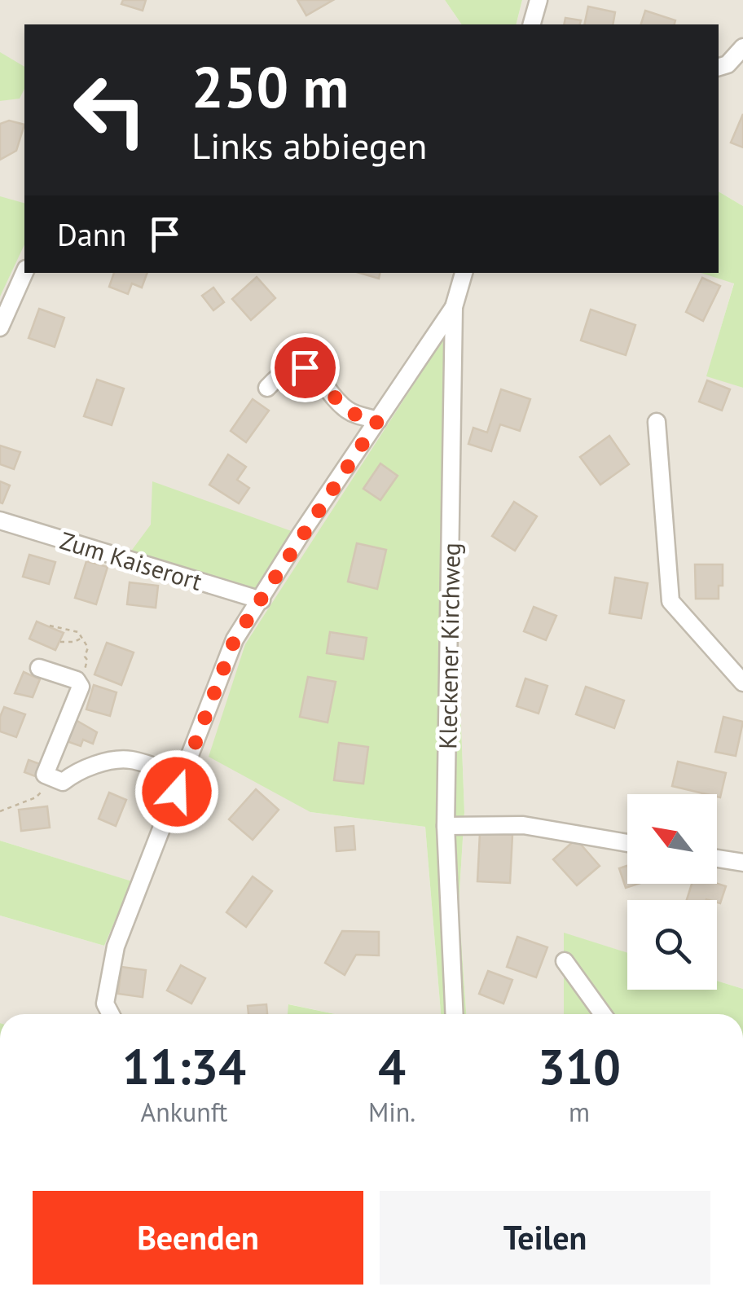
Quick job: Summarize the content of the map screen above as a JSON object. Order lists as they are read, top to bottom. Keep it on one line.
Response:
{"streets":{"street":["Zum Kaiserort","Kleckener Kirchweg"]},"north":"top left","page":{"turn":["250 m","Links abbiegen"],"then":"Dann","eta":["11:34","Ankunft","4","Min.","310","m"],"buttons":["Beenden","Teilen"]}}
